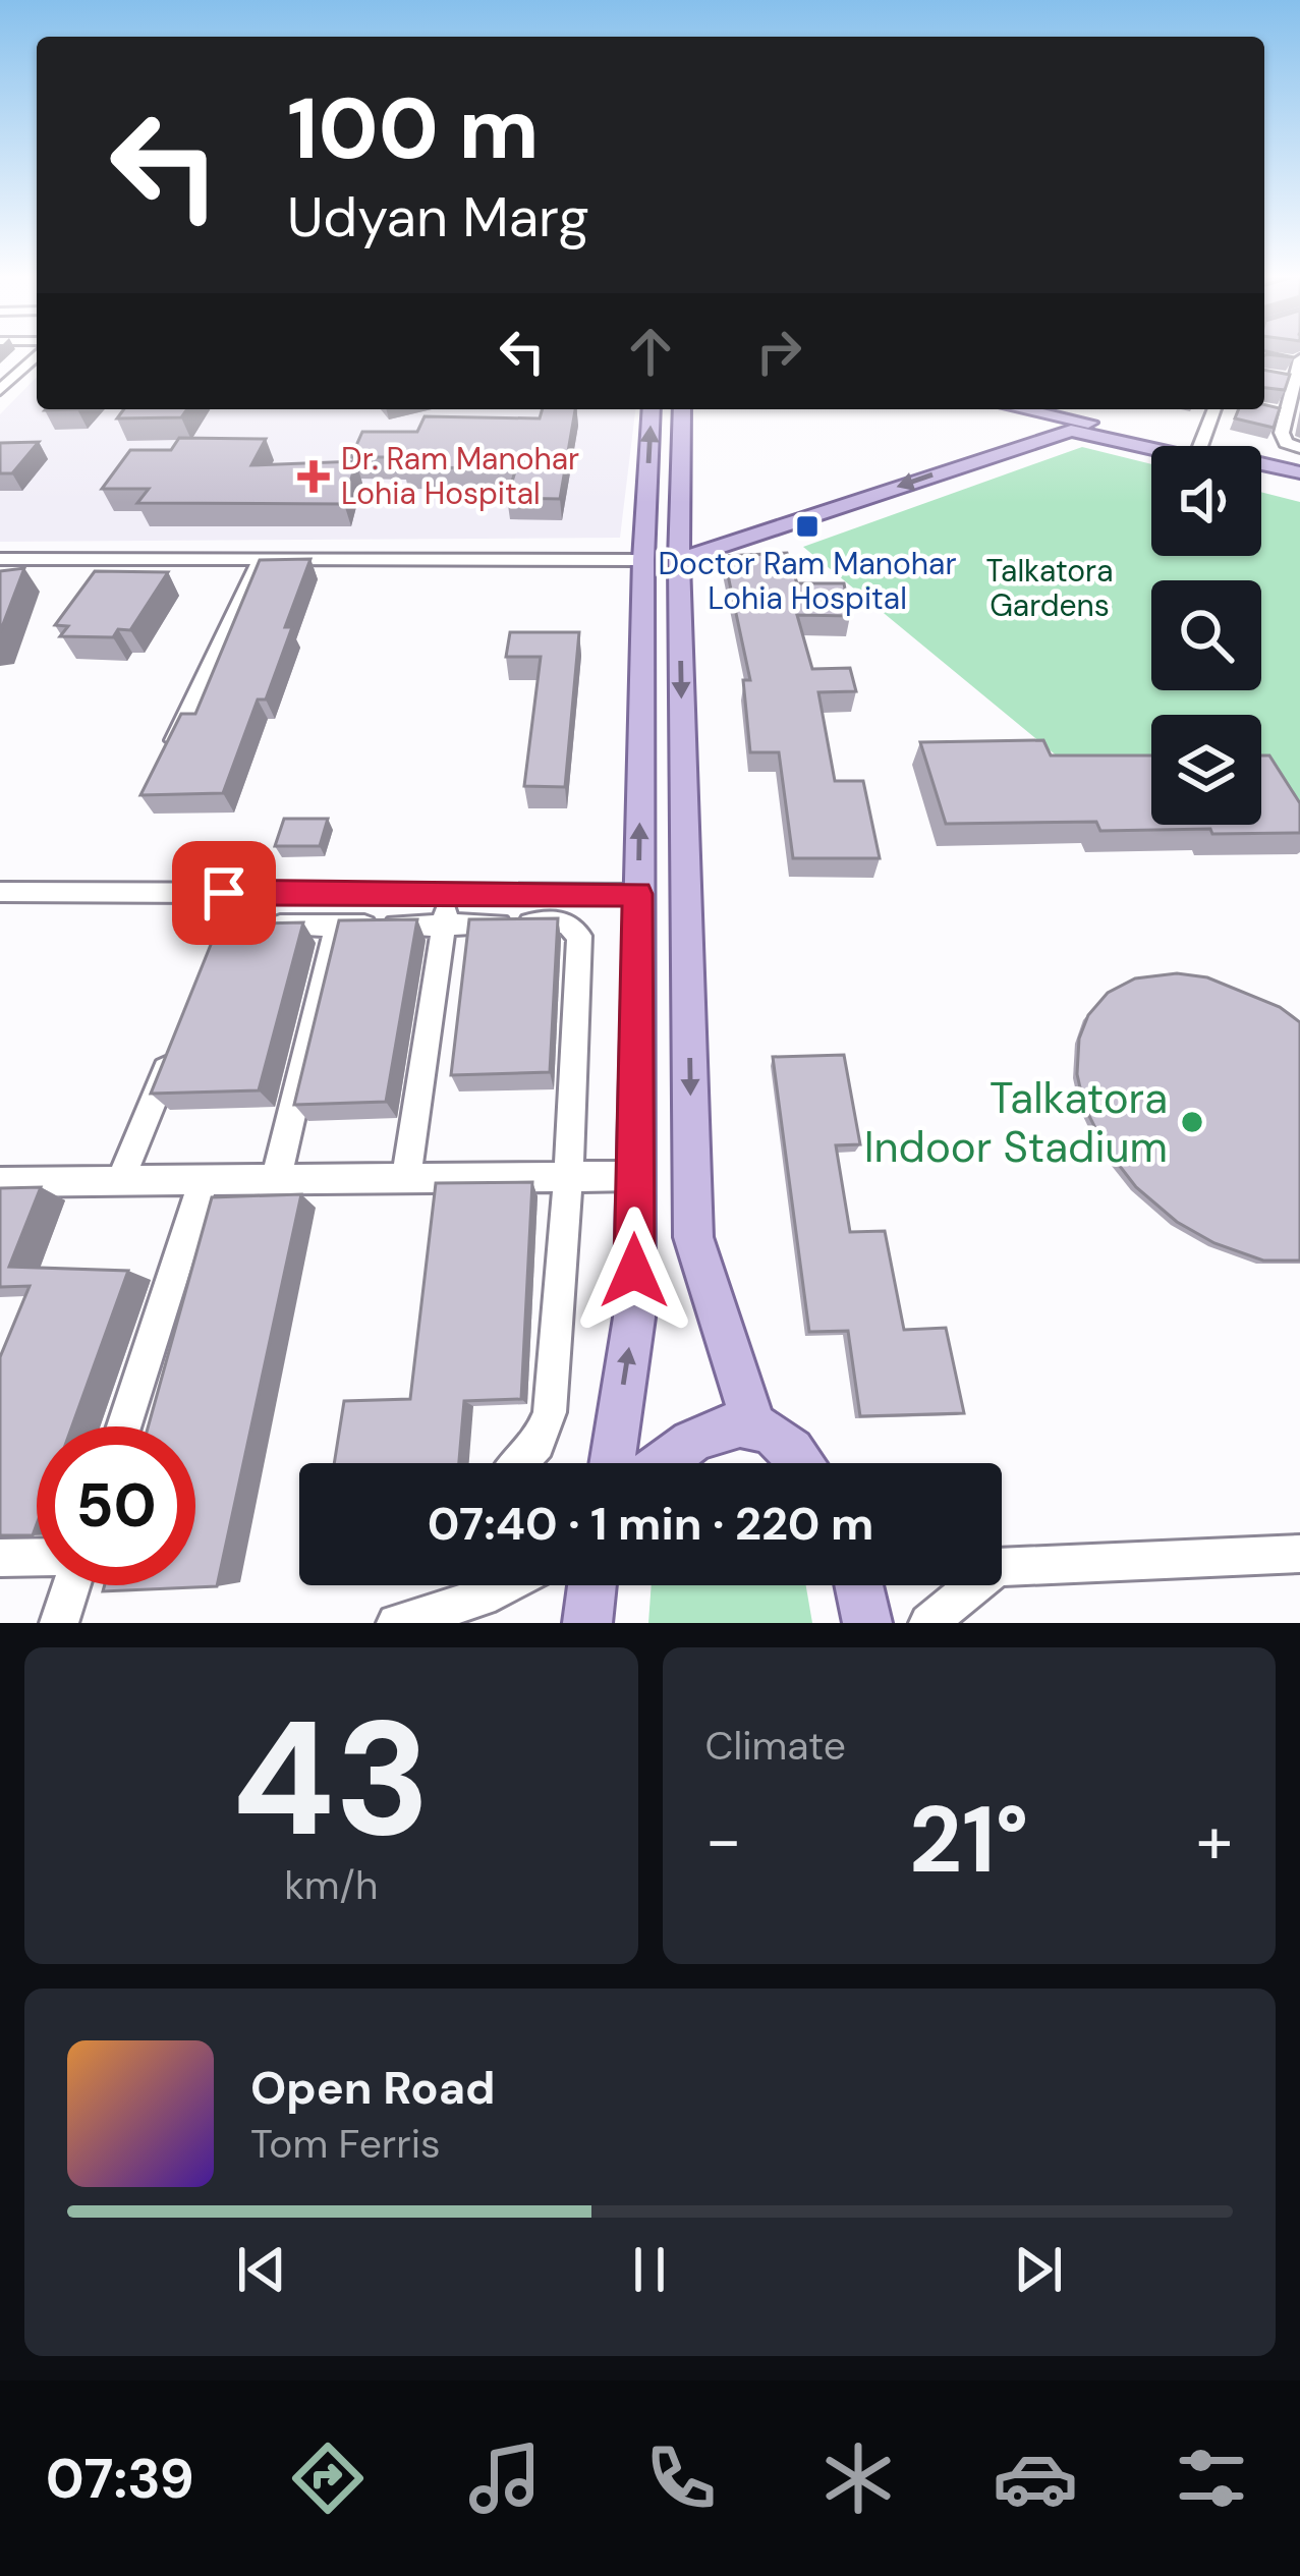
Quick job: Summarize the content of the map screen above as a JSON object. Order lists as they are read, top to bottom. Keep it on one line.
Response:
{"parks":["Talkatora Gardens"],"places":{"health":["Dr. Ram Manohar Lohia Hospital"],"transit":["Doctor Ram Manohar Lohia Hospital"],"other":["Talkatora Indoor Stadium"]},"page":{"turn":["100 m","Udyan Marg"],"limit":"50","trip":"07:40 · 1 min · 220 m","tile":[["43","km/h"],"Climate"],"heat":["−","21°","+"],"song":["Open Road","Tom Ferris"],"tabs":"07:39"}}
